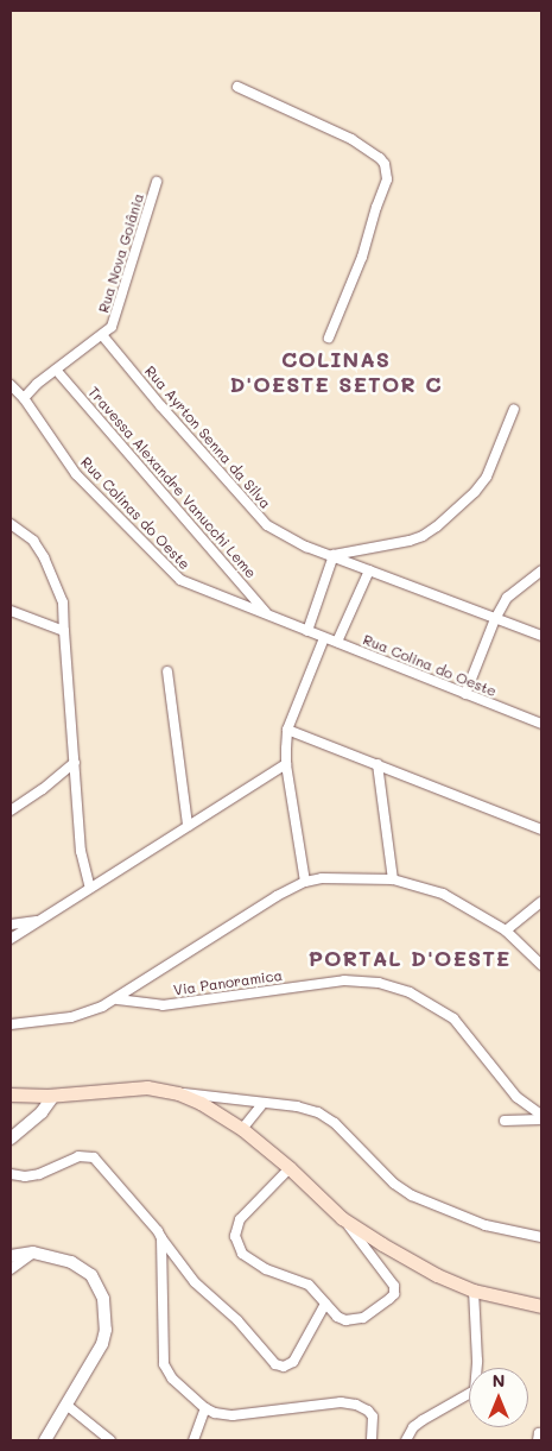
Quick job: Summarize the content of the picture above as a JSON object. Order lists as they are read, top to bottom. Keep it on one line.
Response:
{"streets":{"street":["Rua Nova Goiânia","Rua Ayrton Senna da Silva","Travessa Alexandre Vanucchi Leme","Rua Colinas do Oeste","Rua Colina do Oeste","Via Panoramica"]},"crossings":[["Rua Nova Goiânia","Rua Ayrton Senna da Silva"],["Rua Nova Goiânia","Travessa Alexandre Vanucchi Leme"],["Rua Nova Goiânia","Rua Colinas do Oeste"],["Travessa Alexandre Vanucchi Leme","Rua Colinas do Oeste"],["Rua Colinas do Oeste","Rua Colina do Oeste"]],"districts":["COLINAS D'OESTE SETOR C","PORTAL D'OESTE"],"north":"top"}
